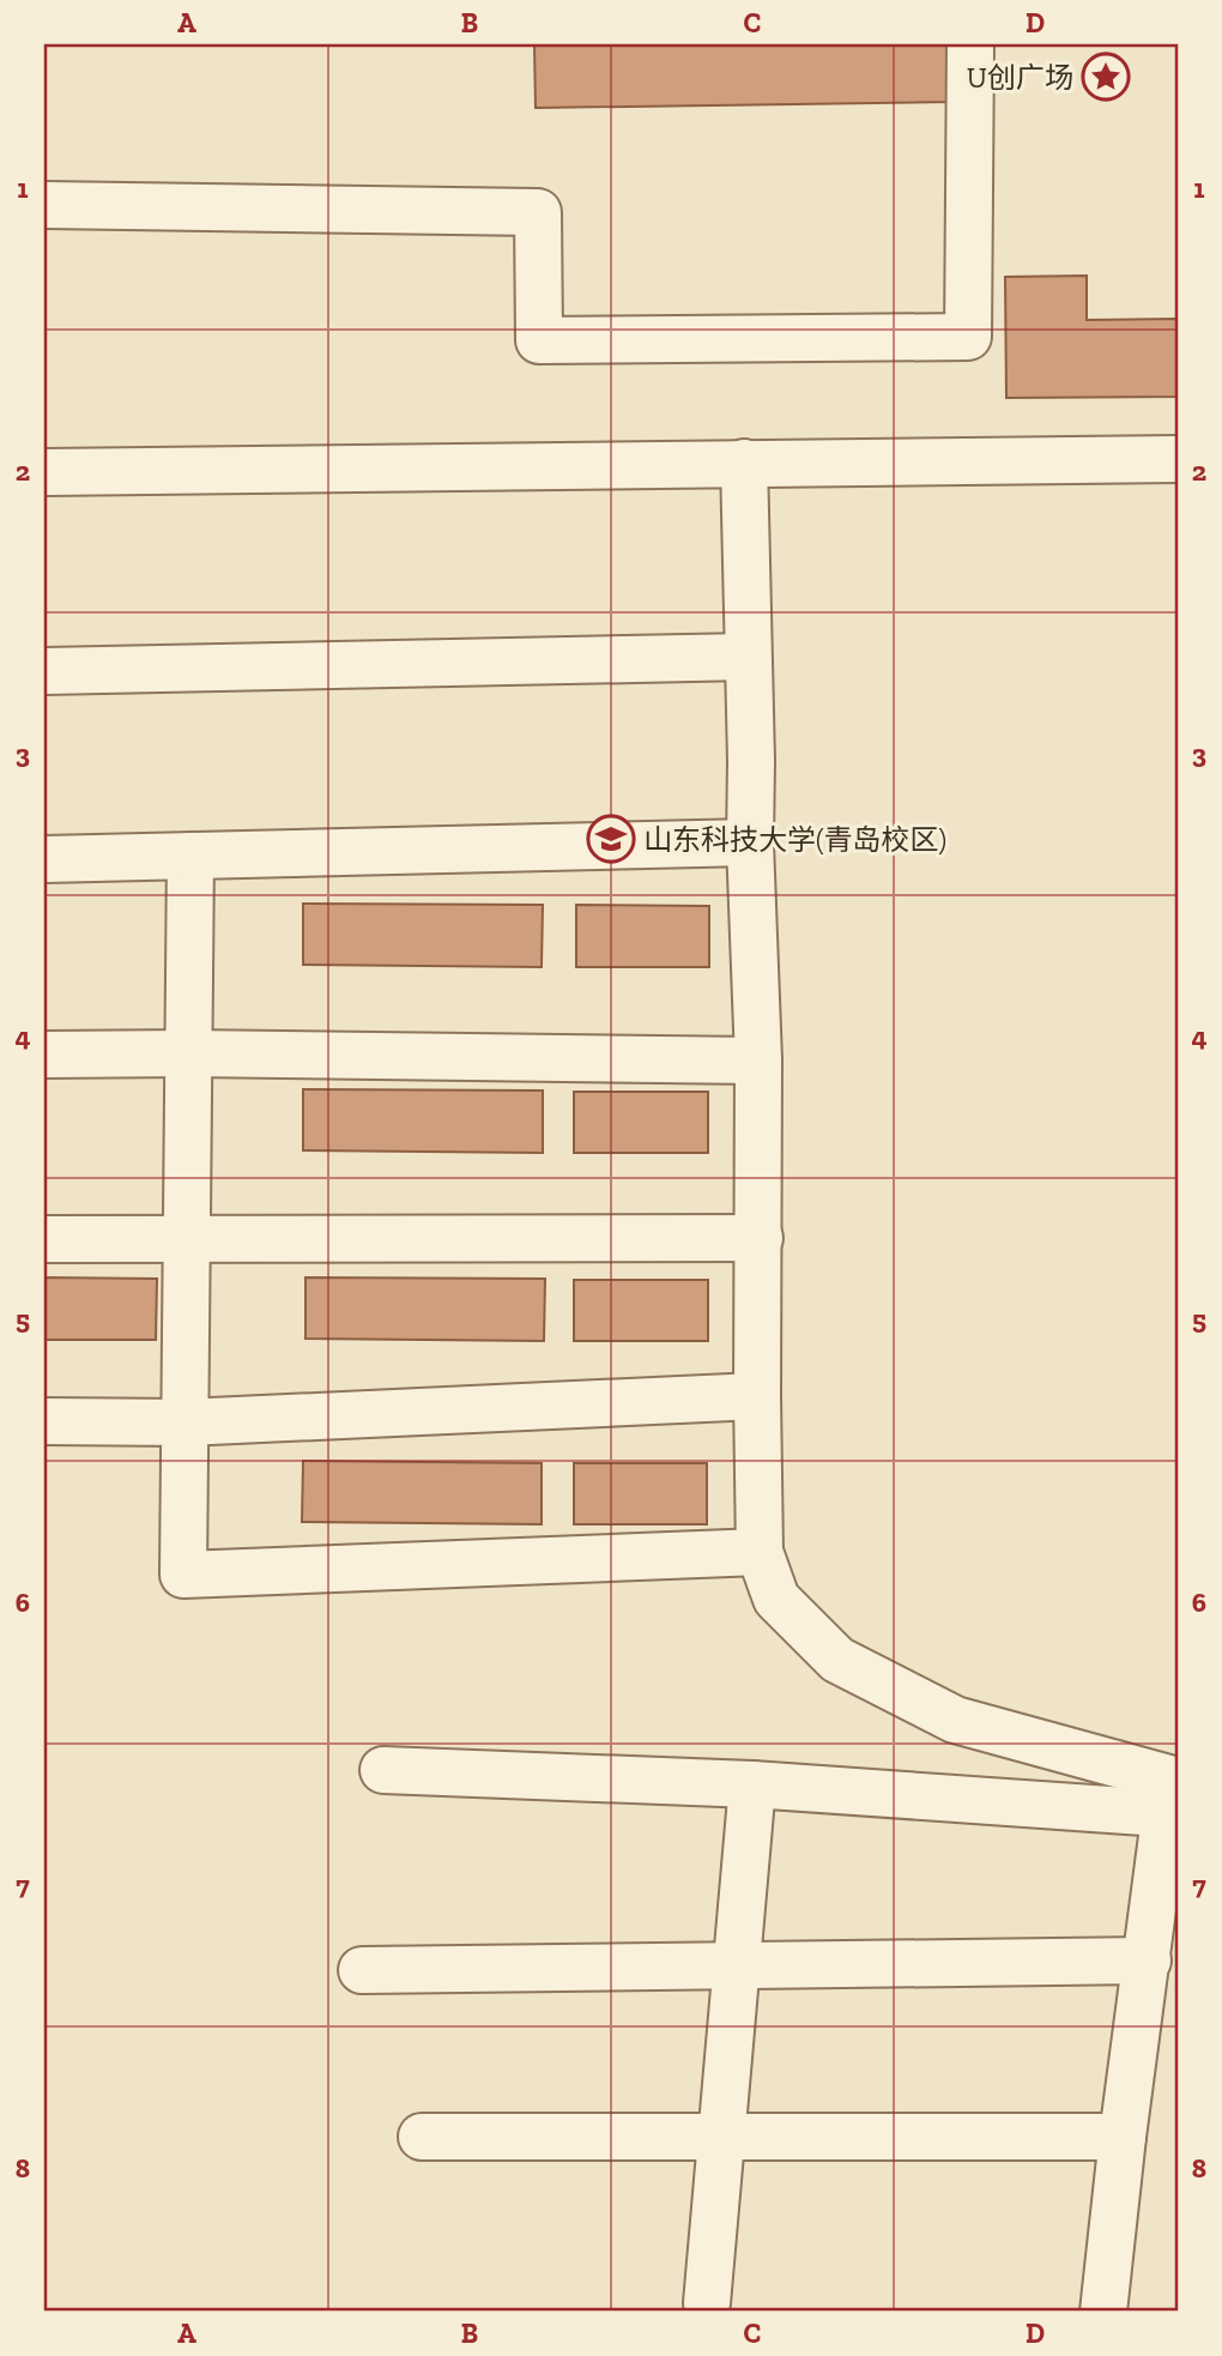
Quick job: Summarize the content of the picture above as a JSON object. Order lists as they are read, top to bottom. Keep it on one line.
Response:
{"places":{"place":["U创广场"],"school or university":["山东科技大学(青岛校区)"]},"grid":{"columns":["A","B","C","D"],"rows":["1","2","3","4","5","6","7","8"]}}
